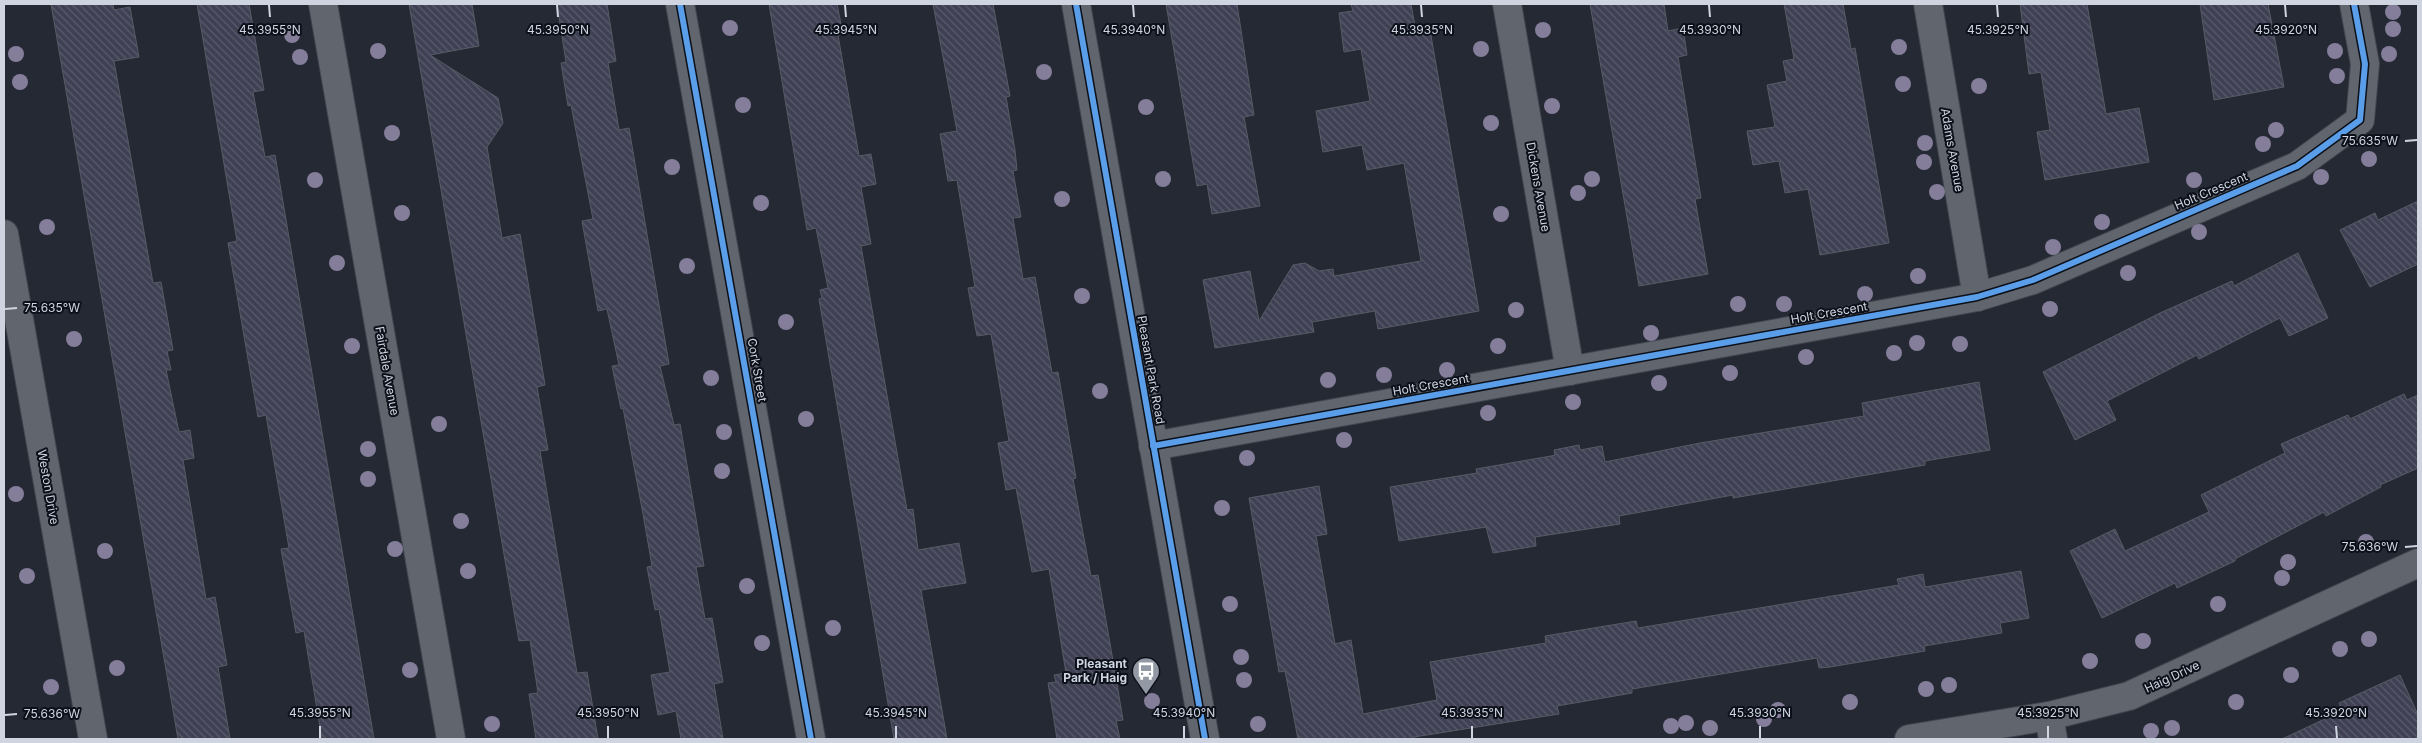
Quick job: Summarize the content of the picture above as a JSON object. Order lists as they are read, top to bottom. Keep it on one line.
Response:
{"streets":{"street":["Adams Avenue","Dickens Avenue","Holt Crescent","Cork Street","Pleasant Park Road","Fairdale Avenue","Weston Drive","Haig Drive"]},"crossings":[["Adams Avenue","Holt Crescent"],["Dickens Avenue","Holt Crescent"],["Holt Crescent","Pleasant Park Road"]],"places":{"bus stop":["Pleasant Park / Haig"]},"coordinates":["45.3955°N","45.3950°N","45.3945°N","45.3940°N","45.3935°N","45.3930°N","45.3925°N","45.3920°N","75.635°W","75.636°W"]}
